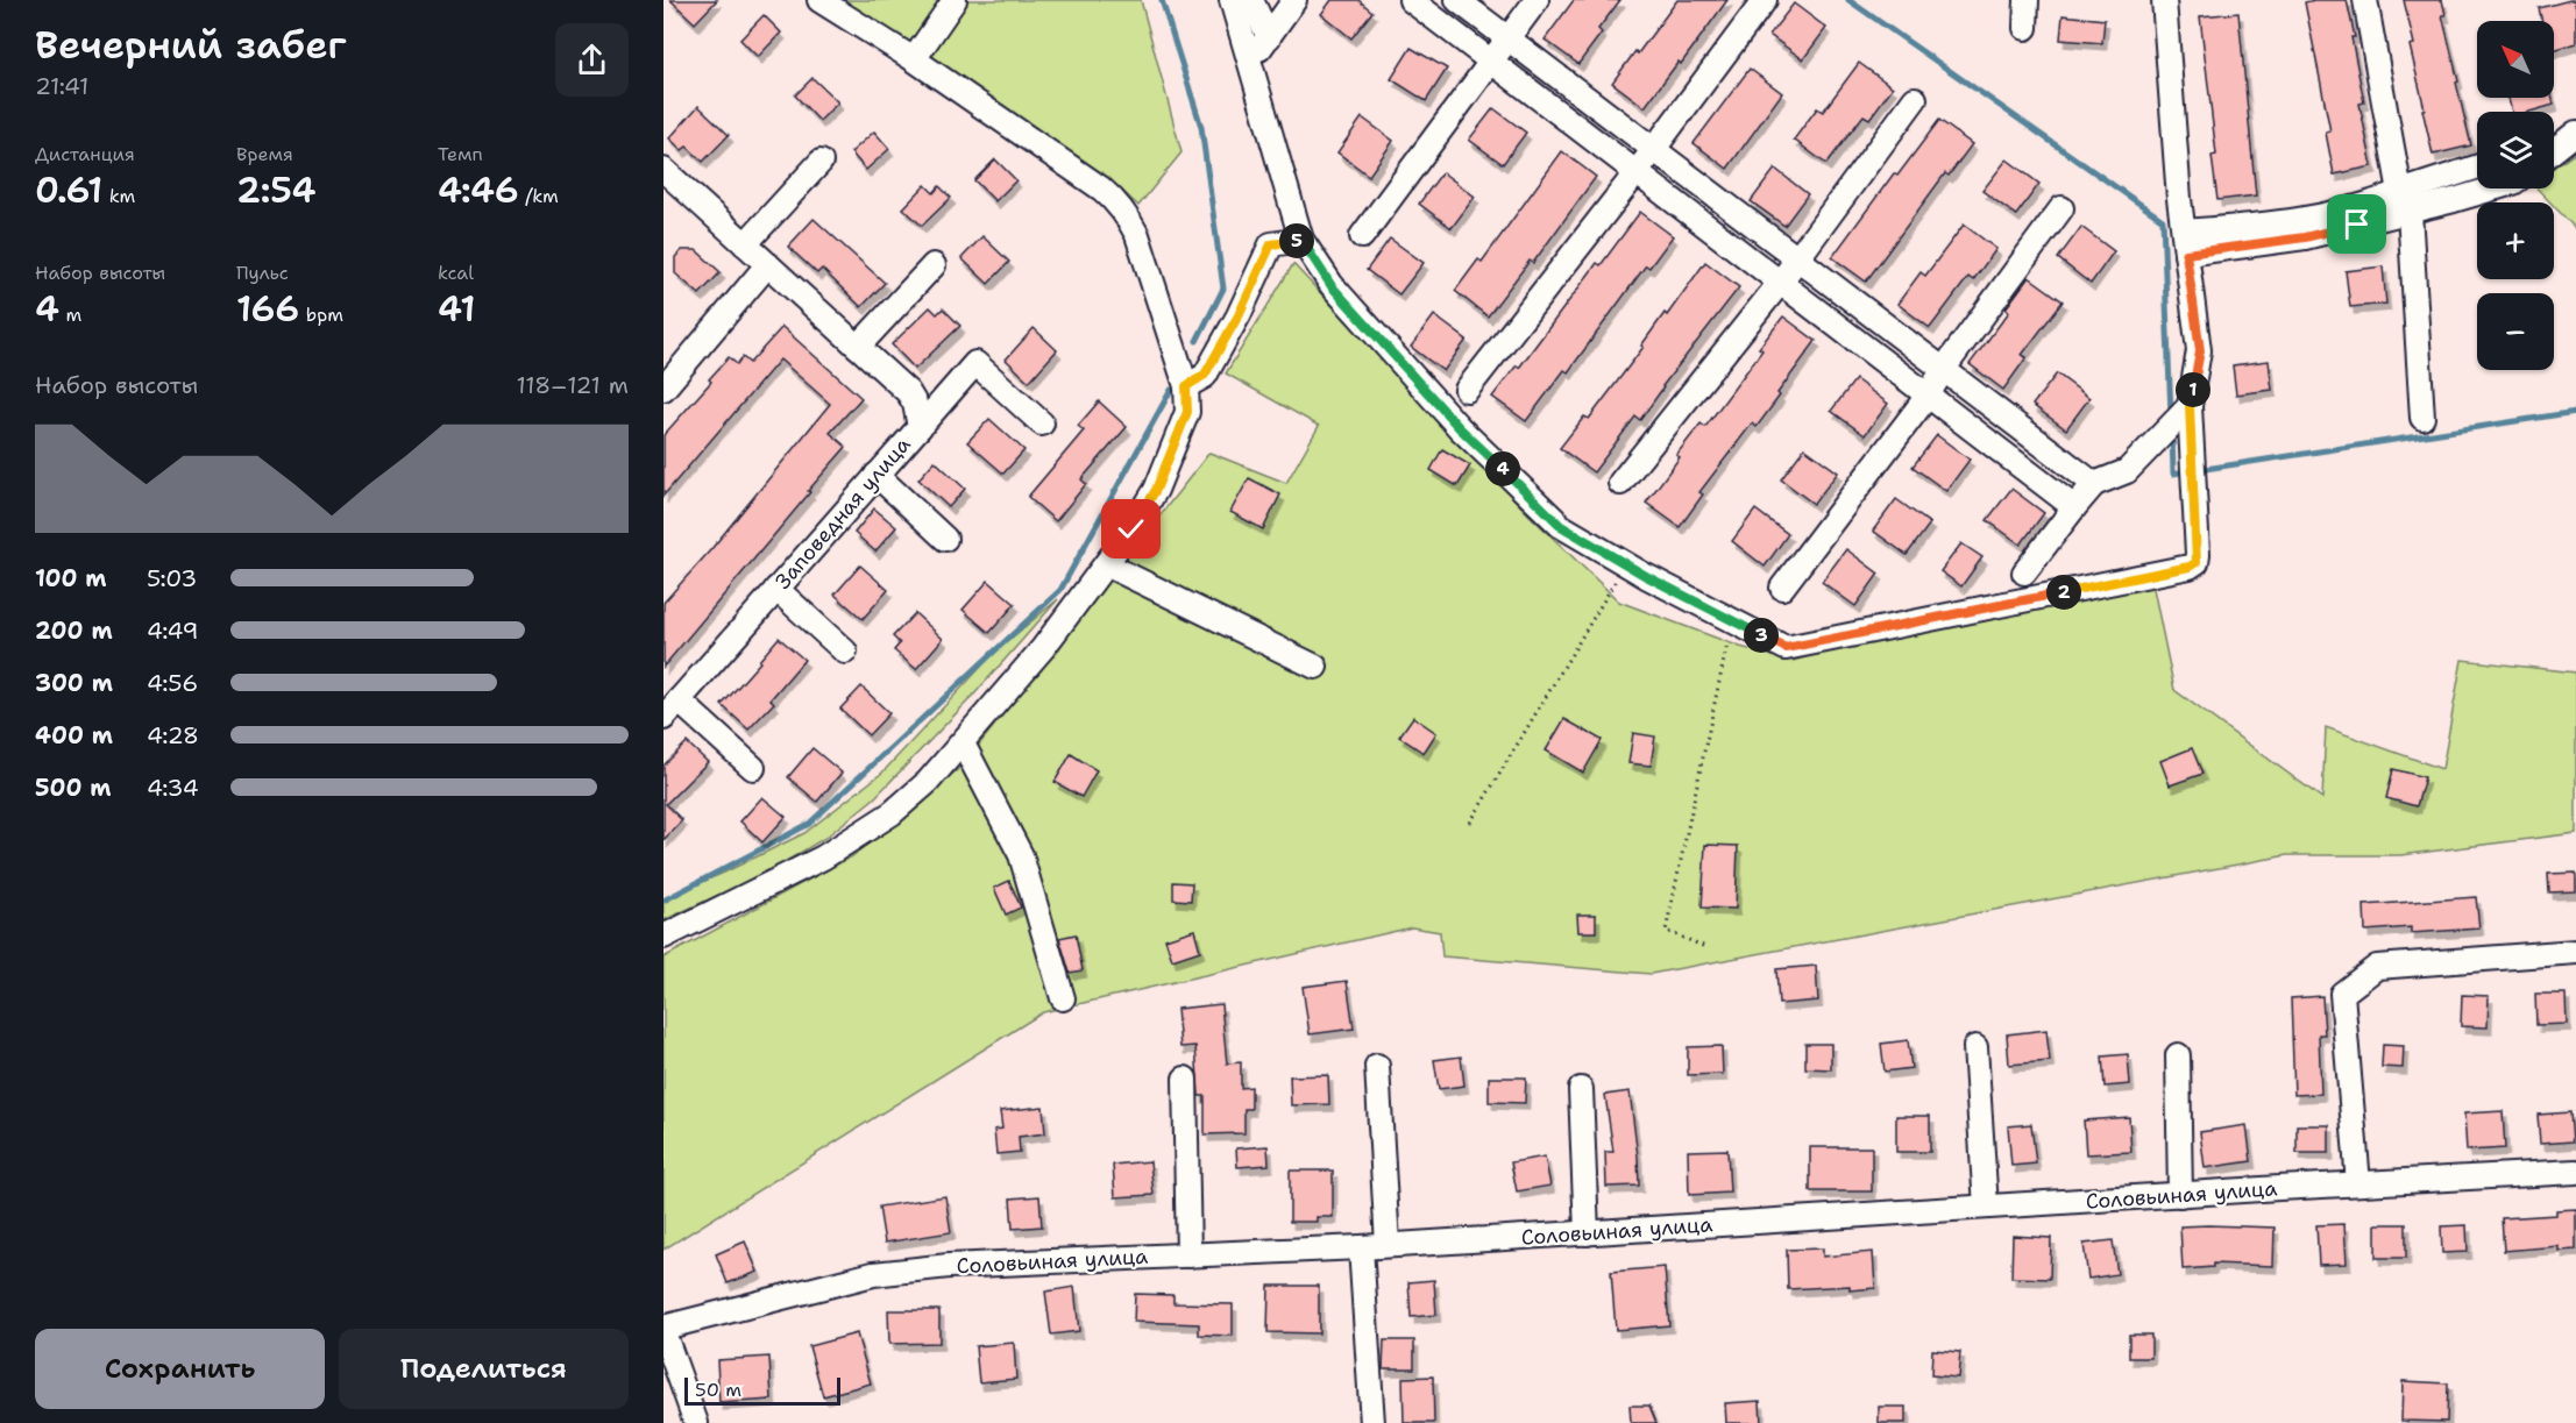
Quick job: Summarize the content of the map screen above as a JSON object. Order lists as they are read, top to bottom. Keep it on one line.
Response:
{"streets":{"street":["Заповедная улица","Соловьиная улица"]},"scale_bar":"50 m","north":"top left","page":{"heading":["Вечерний забег","21:41"],"map_buttons":["+","−"],"stats":[["Дистанция","0.61 km"],["Время","2:54"],["Темп","4:46 /km"],["Набор высоты","4 m"],["Пульс","166 bpm"],["kcal","41"]],"pins":["5","1","4","2","3"],"chart":["Набор высоты","118–121 m"],"list":[{"name":"100 m","note":"5:03"},{"name":"200 m","note":"4:49"},{"name":"300 m","note":"4:56"},{"name":"400 m","note":"4:28"},{"name":"500 m","note":"4:34"}],"buttons":["Сохранить","Поделиться"],"scale":"50 m"}}
